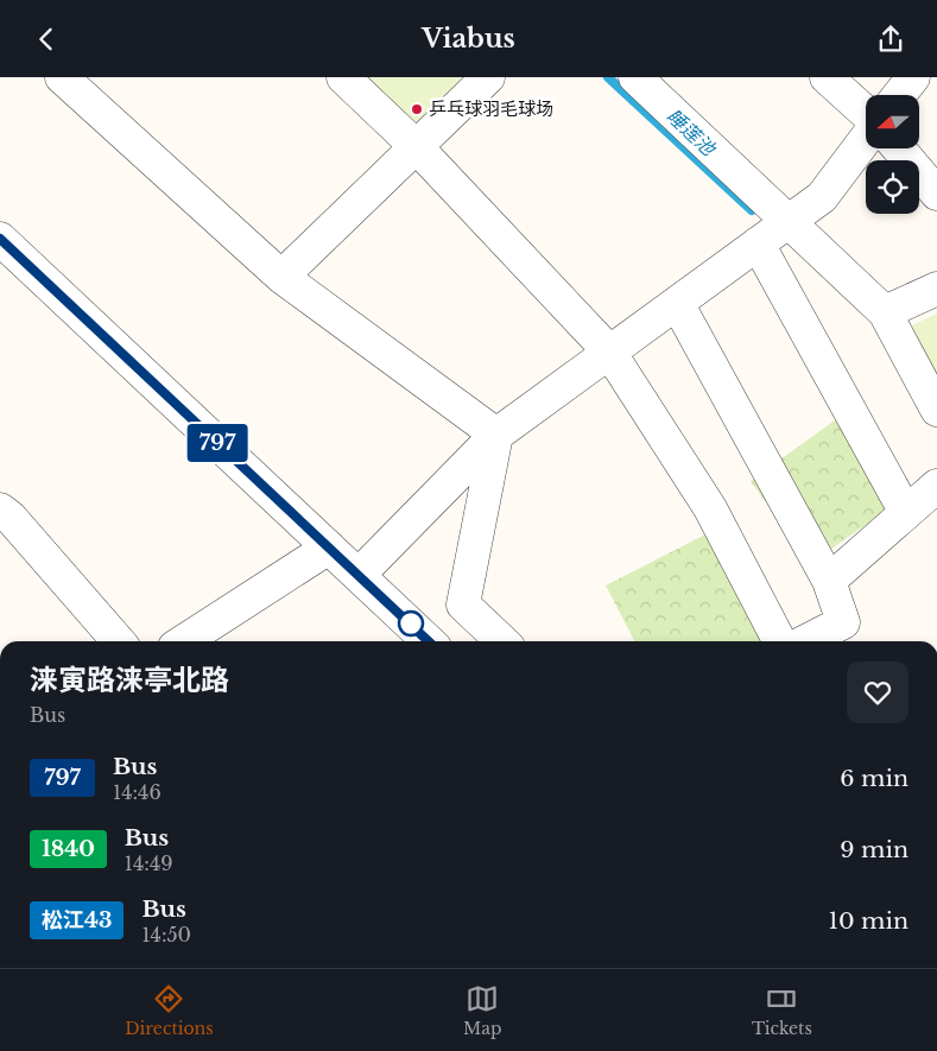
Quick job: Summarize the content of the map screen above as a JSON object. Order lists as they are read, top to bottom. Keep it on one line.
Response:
{"water":["睡莲池"],"places":["乒乓球羽毛球场"],"lines":["bus line 797"],"north":"left","page":{"header":"Viabus","on_map":"797","heading":["涞寅路涞亭北路","Bus"],"list":[{"mark":"797","name":"Bus","note":"14:46","value":"6 min"},{"mark":"1840","name":"Bus","note":"14:49","value":"9 min"},{"mark":"松江43","name":"Bus","note":"14:50","value":"10 min"}],"tabs":["Directions","Map","Tickets"]}}
